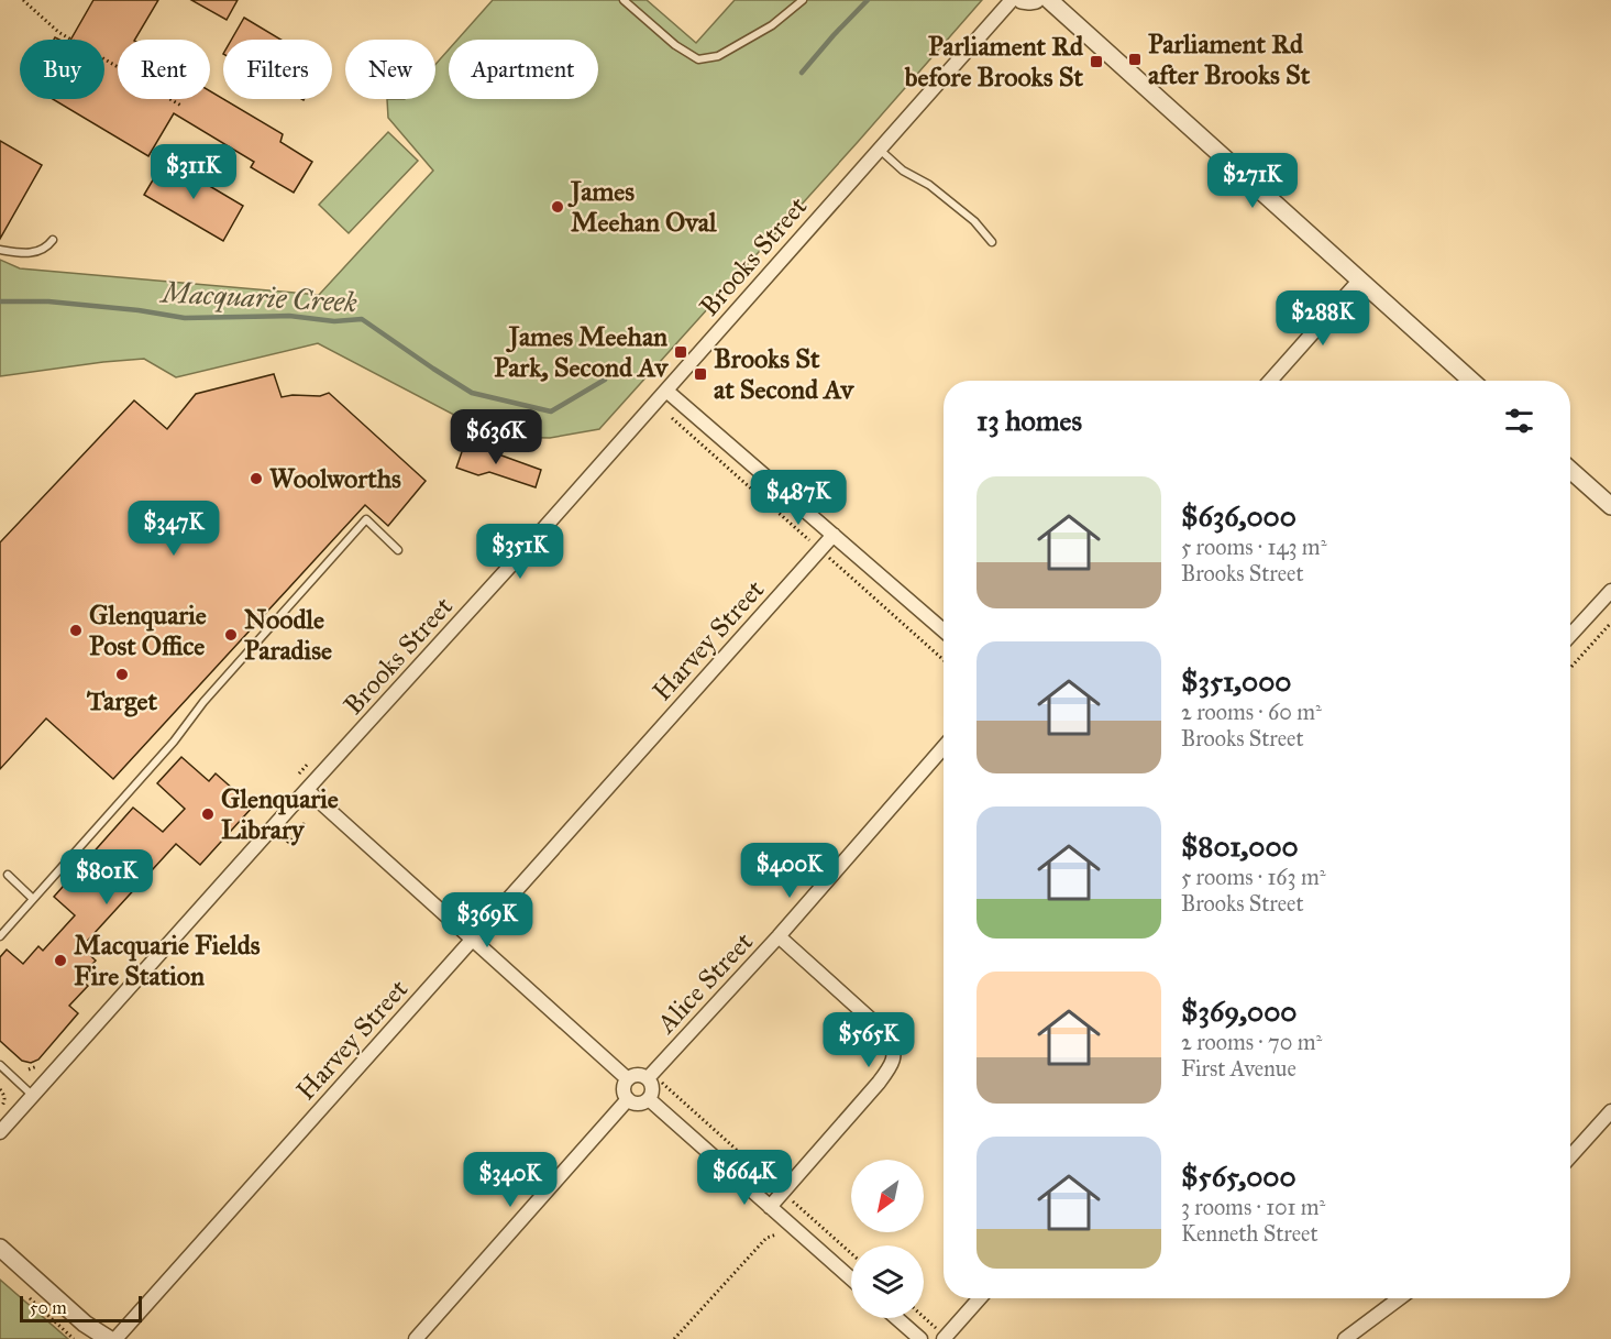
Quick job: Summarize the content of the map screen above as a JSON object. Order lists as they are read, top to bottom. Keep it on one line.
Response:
{"streets":{"street":["Brooks Street","Harvey Street","Alice Street"]},"water":["Macquarie Creek"],"places":{"transit":["Parliament Rd after Brooks St","Parliament Rd before Brooks St","James Meehan Park, Second Av","Brooks St at Second Av"],"other":["James Meehan Oval","Woolworths","Glenquarie Post Office","Noodle Paradise","Target","Glenquarie Library","Macquarie Fields Fire Station"]},"scale_bar":"50 m","north":"bottom left","page":{"chip":["Buy","Rent","Filters","New","Apartment"],"price":["$311K","$271K","$288K","$636K","$487K","$347K","$351K","$400K","$801K","$369K","$565K","$664K","$340K"],"heading":"13 homes","list":[{"name":"$636,000","note":"5 rooms · 143 m² · Brooks Street"},{"name":"$351,000","note":"2 rooms · 60 m² · Brooks Street"},{"name":"$801,000","note":"5 rooms · 163 m² · Brooks Street"},{"name":"$369,000","note":"2 rooms · 70 m² · First Avenue"},{"name":"$565,000","note":"3 rooms · 101 m² · Kenneth Street"}],"scale":"50 m"}}
